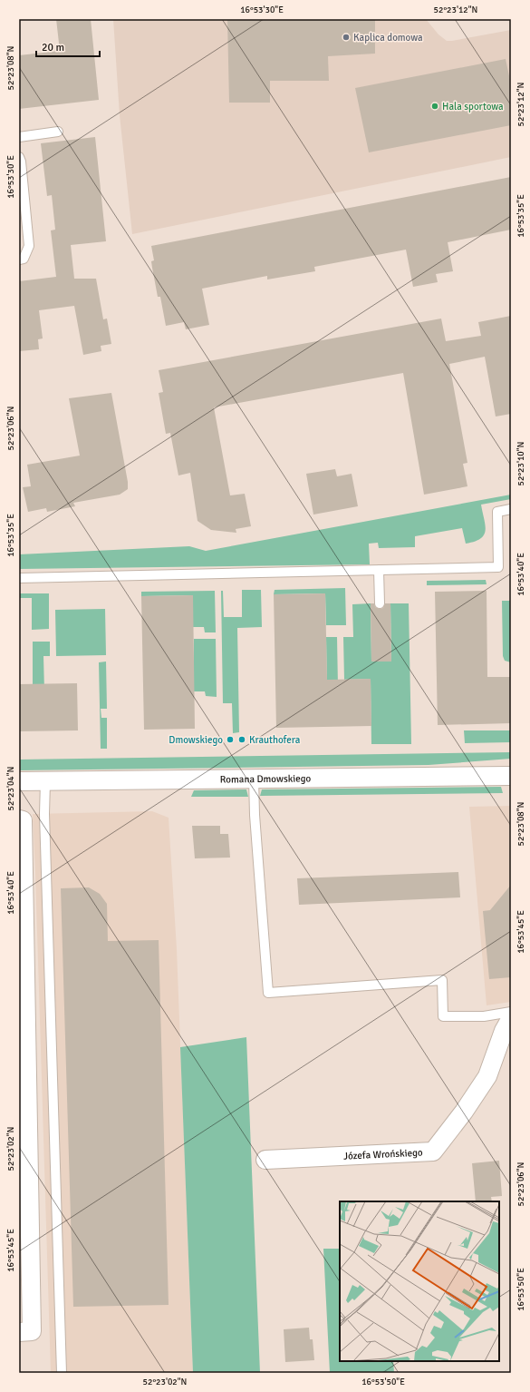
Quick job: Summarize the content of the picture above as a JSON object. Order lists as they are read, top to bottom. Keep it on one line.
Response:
{"streets":{"street":["Romana Dmowskiego","Józefa Wrońskiego"]},"places":["Kaplica domowa","Hala sportowa","Dmowskiego","Krauthofera"],"scale_bar":"20 m","coordinates":["16°53'30\"E","52°23'12\"N","52°23'08\"N","16°53'35\"E","52°23'06\"N","52°23'10\"N","16°53'40\"E","52°23'04\"N","16°53'45\"E","52°23'02\"N","16°53'50\"E"]}
